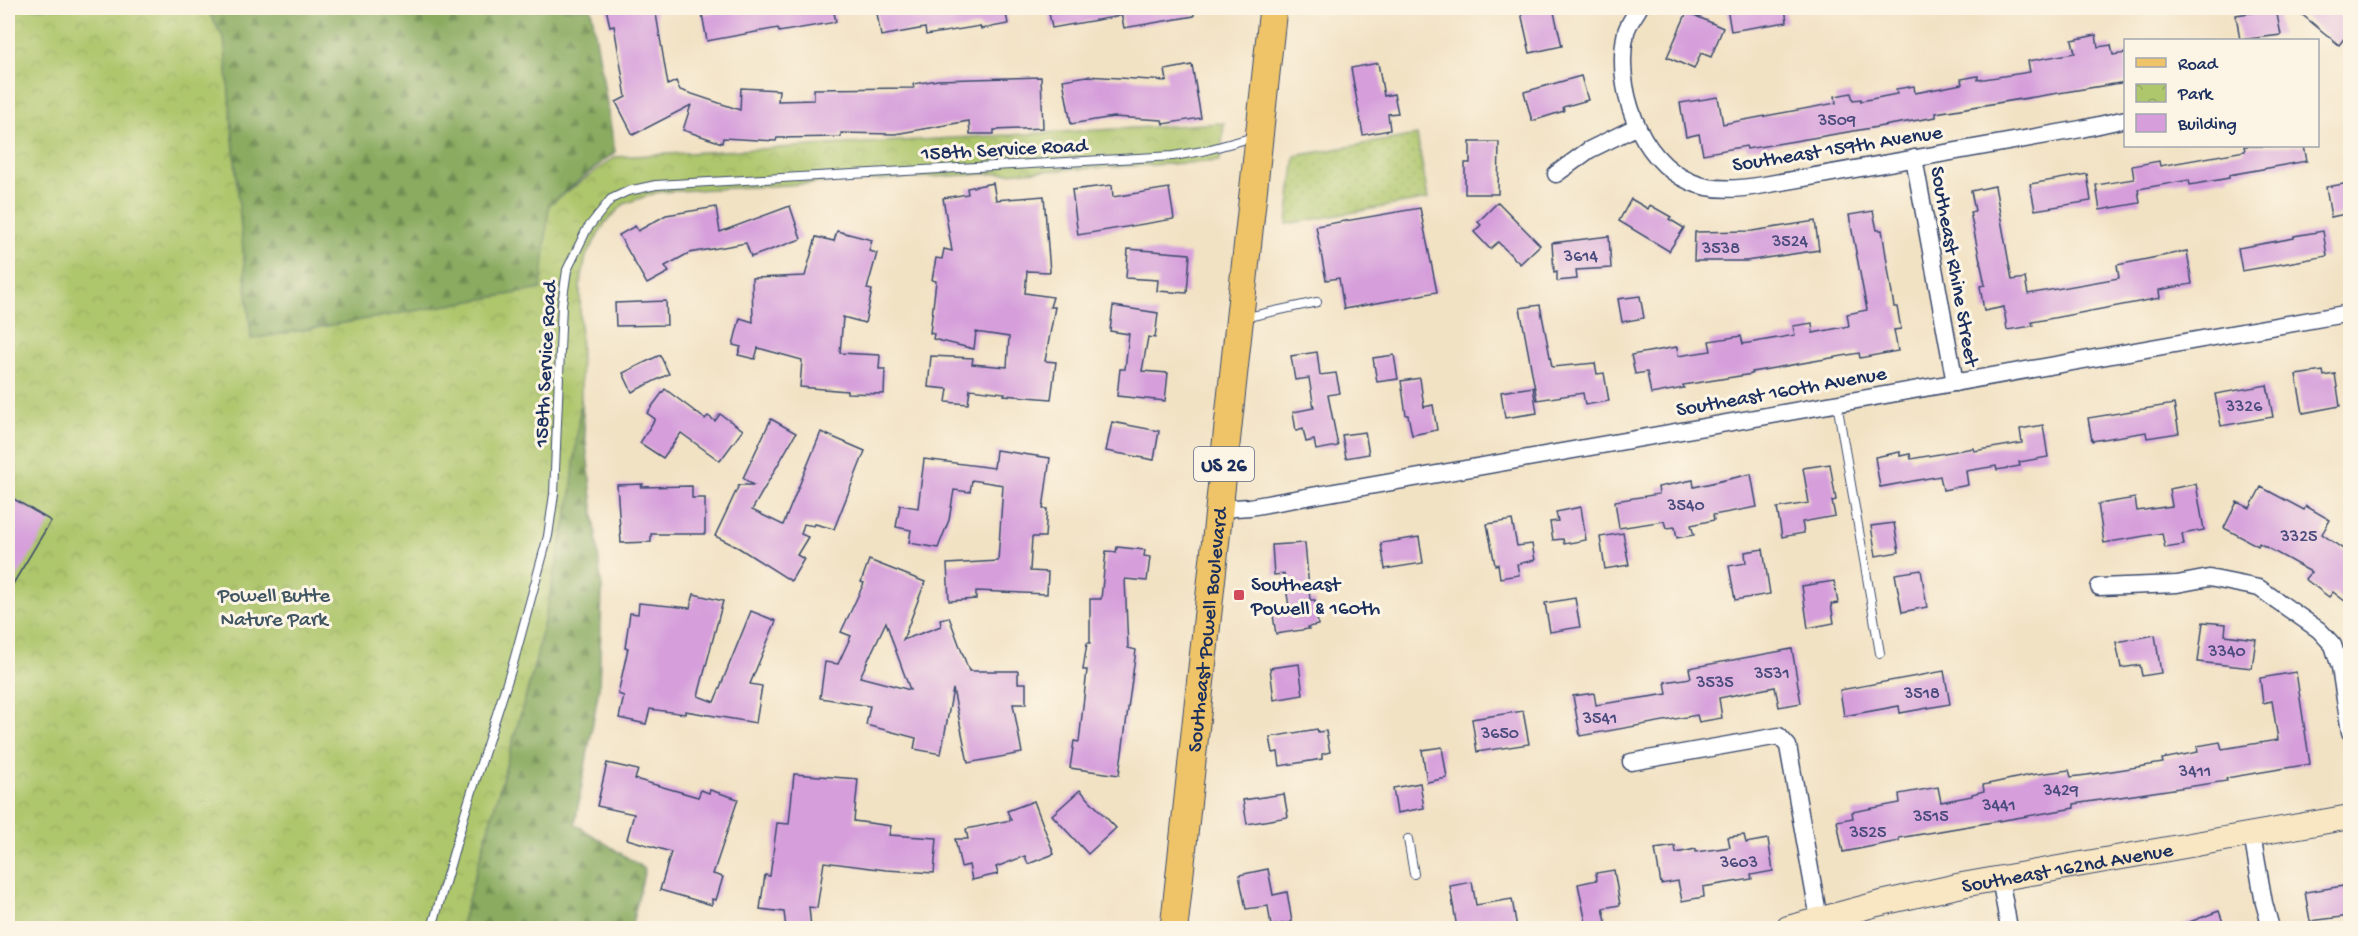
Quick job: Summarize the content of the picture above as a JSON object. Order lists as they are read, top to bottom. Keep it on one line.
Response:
{"streets":{"main road":["US 26","Southeast Powell Boulevard","Southeast 162nd Avenue"],"street":["Southeast 159th Avenue","Southeast Rhine Street","Southeast 160th Avenue"],"lane":["158th Service Road"]},"crossings":[["Southeast 159th Avenue","Southeast Rhine Street"],["158th Service Road","Southeast Powell Boulevard"],["Southeast Rhine Street","Southeast 160th Avenue"],["Southeast 160th Avenue","Southeast Powell Boulevard"]],"parks":["Powell Butte Nature Park"],"places":{"transit":["Southeast Powell & 160th"]},"house_numbers":["3509","3524","3538","3614","3326","3540","3325","3340","3531","3535","3518","3541","3650","3411","3429","3441","3515","3525","3603"],"legend":["Road","Park","Building"]}
